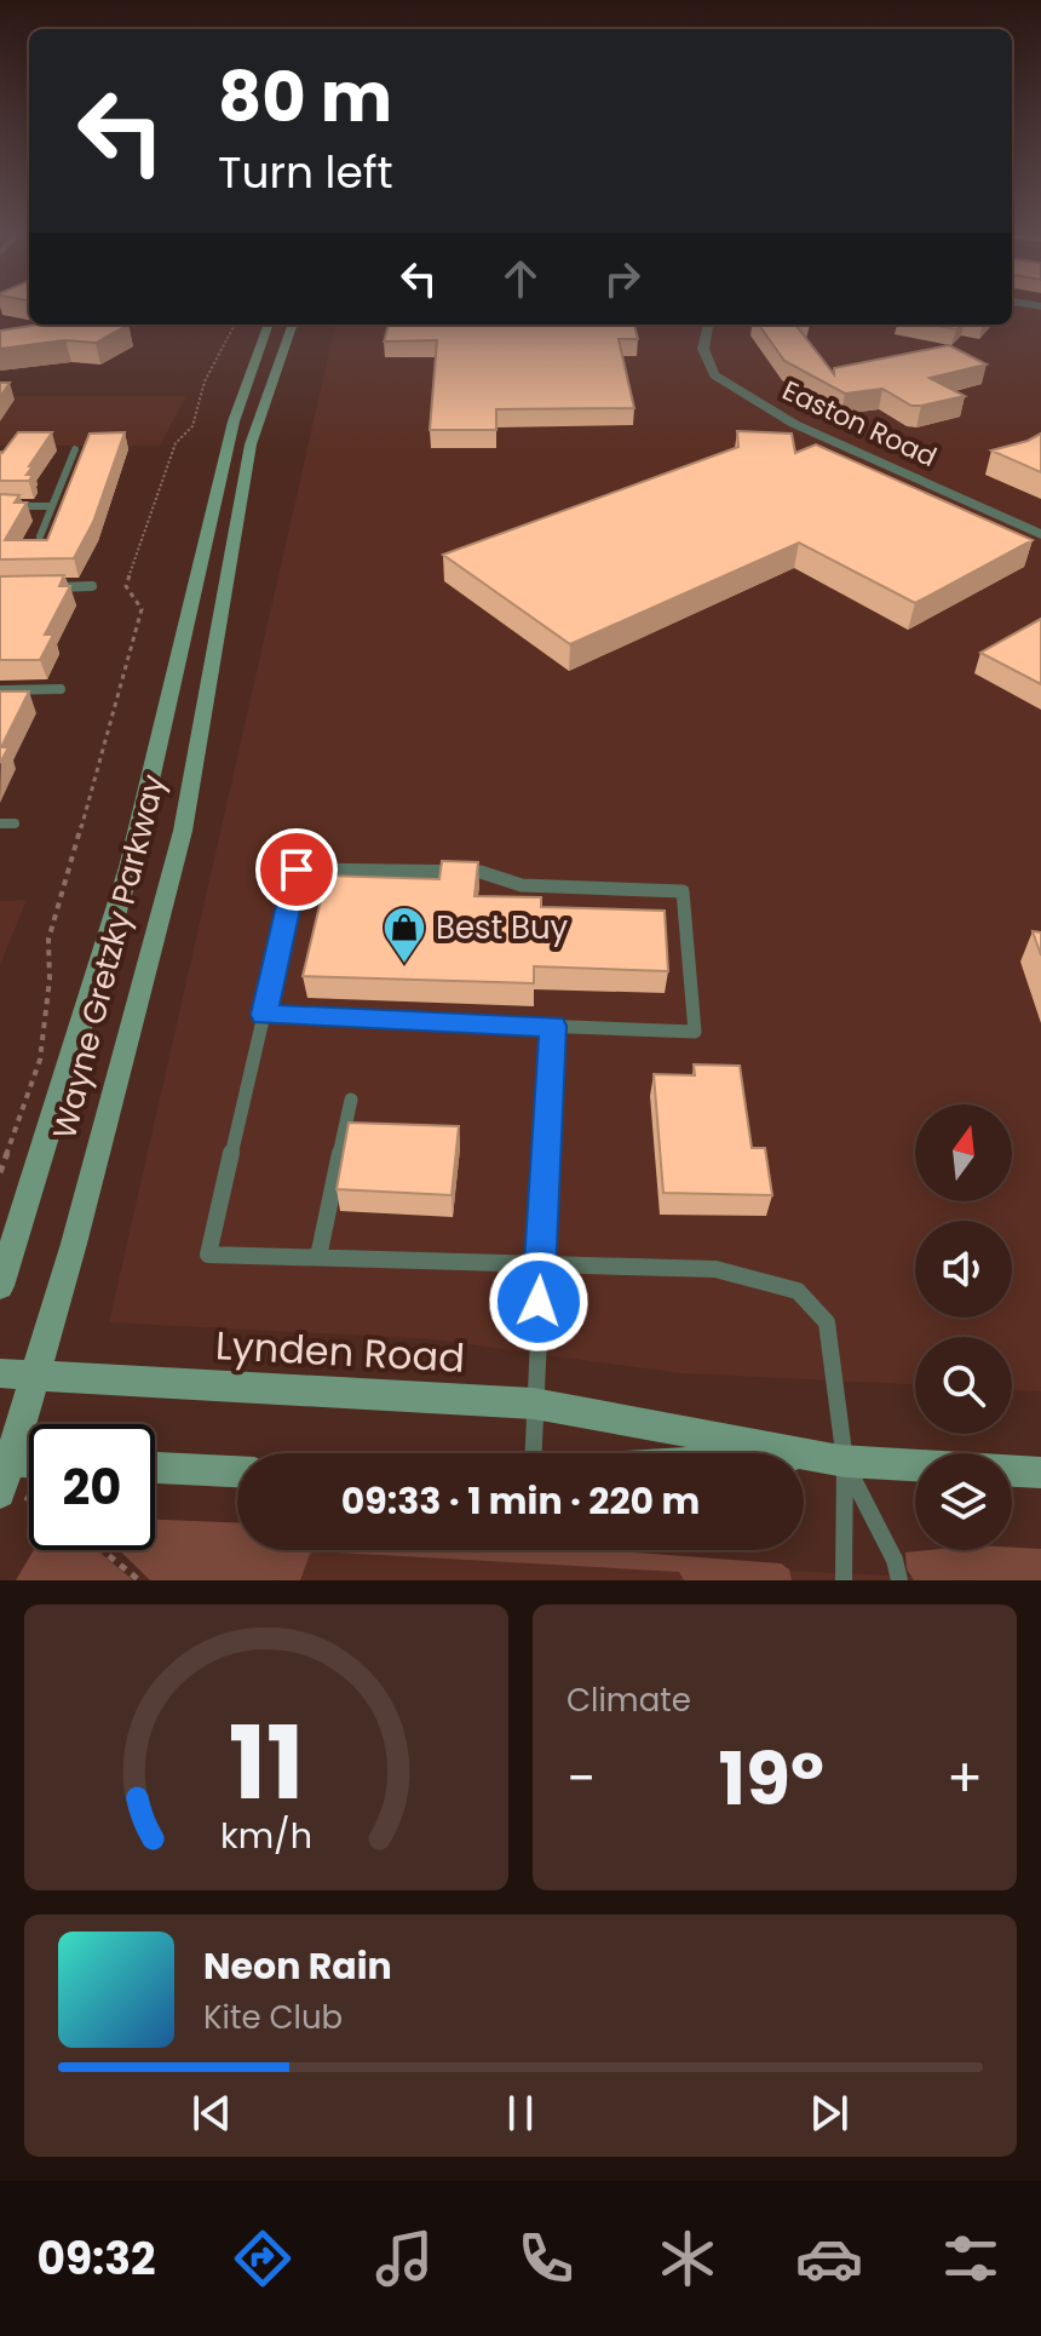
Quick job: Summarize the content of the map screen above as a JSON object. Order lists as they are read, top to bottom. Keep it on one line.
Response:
{"streets":{"main road":["Wayne Gretzky Parkway","Lynden Road"],"street":["Easton Road"]},"crossings":[["Wayne Gretzky Parkway","Lynden Road"]],"places":{"shop":["Best Buy"]},"north":"top","page":{"turn":["80 m","Turn left"],"limit":"20","trip":"09:33 · 1 min · 220 m","tile":"Climate","heat":["−","19°","+"],"song":["Neon Rain","Kite Club"],"tabs":"09:32","gauge":["11","km/h"]}}
